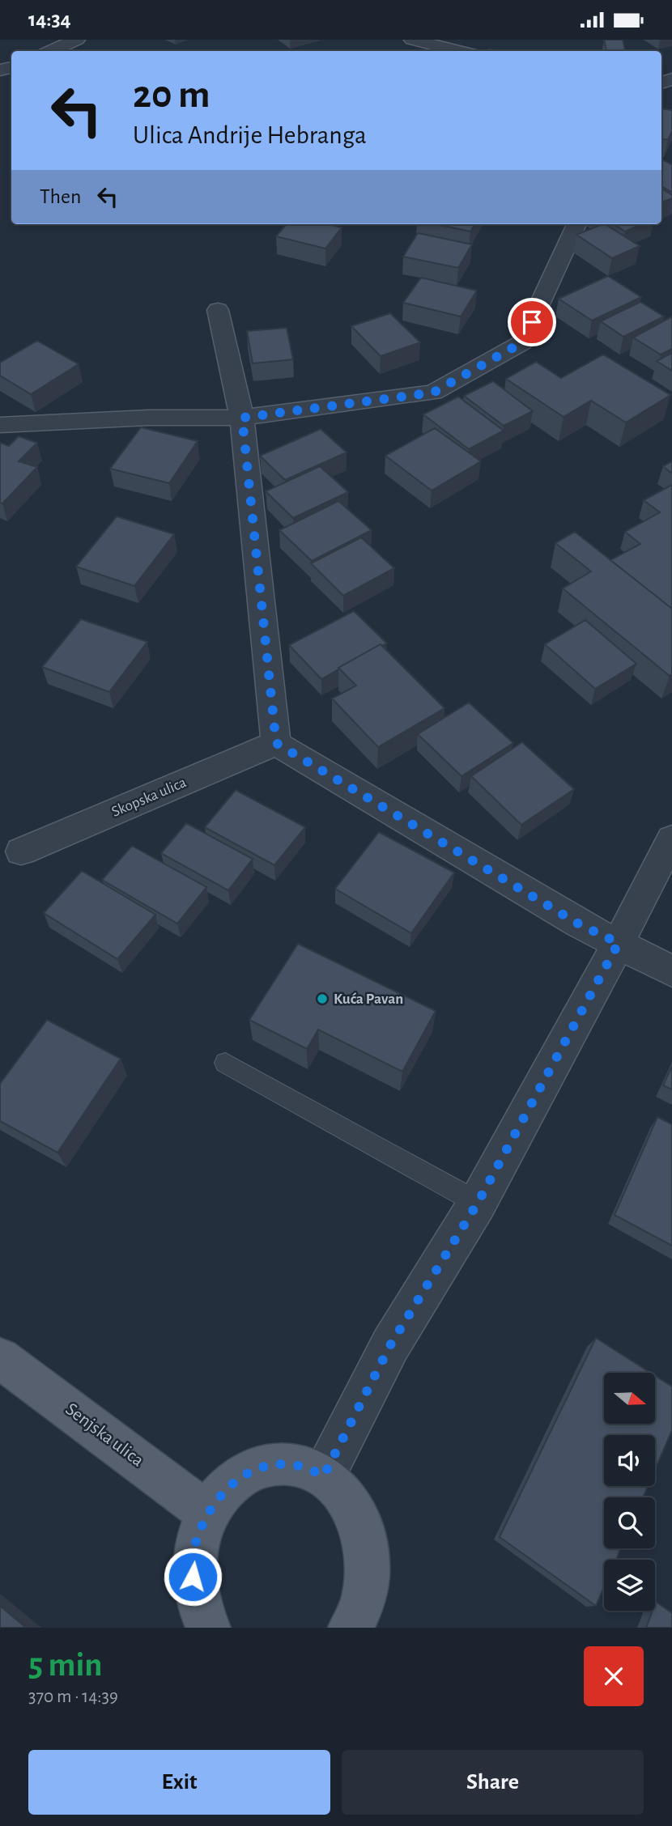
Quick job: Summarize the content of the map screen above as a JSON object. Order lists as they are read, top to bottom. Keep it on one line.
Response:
{"streets":{"main road":["Senjska ulica"],"street":["Skopska ulica"]},"places":["Kuća Pavan"],"north":"right","page":{"status":"14:34","turn":["20 m","Ulica Andrije Hebranga"],"then":"Then","heading":["5 min","370 m · 14:39"],"buttons":["Exit","Share"]}}
